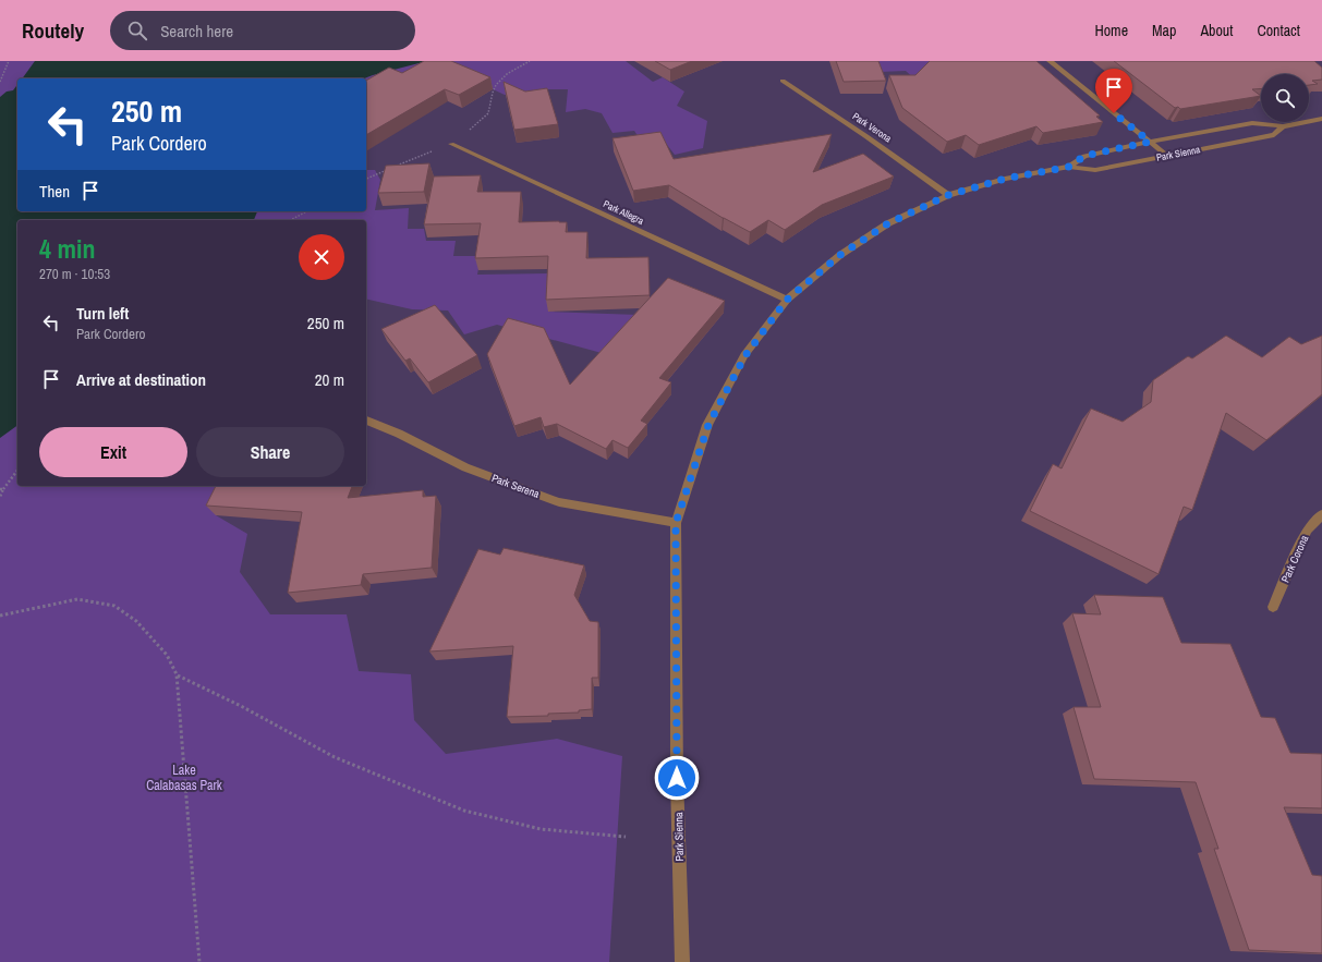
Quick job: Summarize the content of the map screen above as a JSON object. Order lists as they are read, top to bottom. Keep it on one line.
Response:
{"streets":{"street":["Park Verona","Park Sienna","Park Allegra","Park Serena","Park Corona"]},"crossings":[["Park Verona","Park Sienna"],["Park Sienna","Park Allegra"],["Park Sienna","Park Serena"]],"parks":["Lake Calabasas Park"],"page":{"header":"Routely","search":"Search here","nav":["Home","Map","About","Contact"],"turn":["250 m","Park Cordero"],"then":"Then","heading":["4 min","270 m · 10:53"],"list":[{"name":"Turn left","note":"Park Cordero","value":"250 m"},{"name":"Arrive at destination","value":"20 m"}],"buttons":["Exit","Share"]}}
